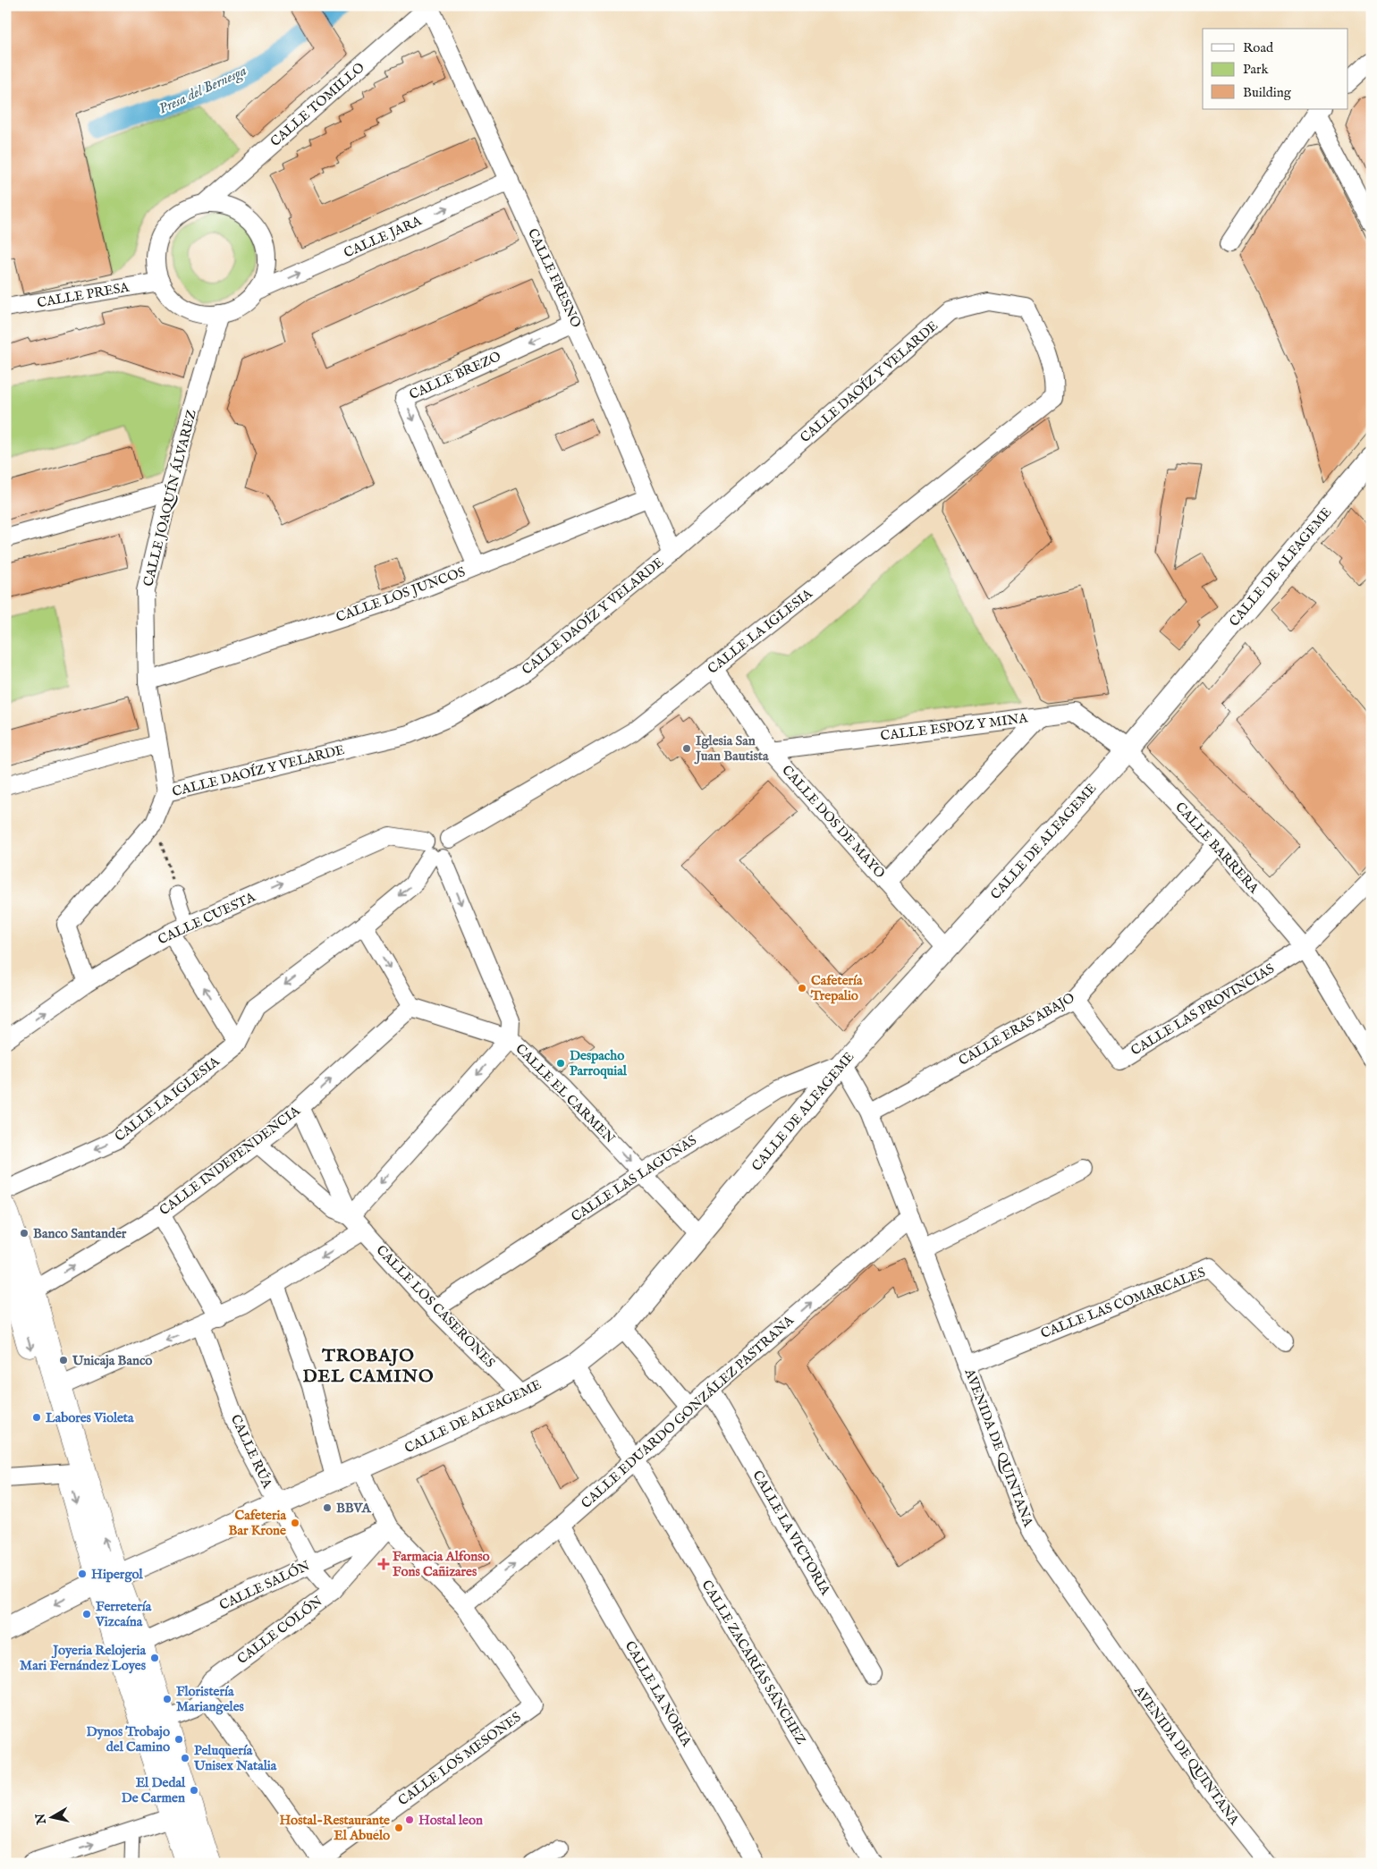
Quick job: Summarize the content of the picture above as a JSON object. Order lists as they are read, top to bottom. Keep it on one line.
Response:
{"streets":{"street":["CALLE TOMILLO","CALLE JARA","CALLE FRESNO","CALLE PRESA","CALLE BREZO","CALLE DAOÍZ Y VELARDE","CALLE JOAQUÍN ÁLVAREZ","CALLE DE ALFAGEME","CALLE LOS JUNCOS","CALLE LA IGLESIA","CALLE ESPOZ Y MINA","CALLE DOS DE MAYO","CALLE BARRERA","CALLE CUESTA","CALLE LAS PROVINCIAS","CALLE ERAS ABAJO","CALLE EL CARMEN","CALLE INDEPENDENCIA","CALLE LAS LAGUNAS","CALLE LAS COMARCALES","CALLE LOS CASERONES","CALLE EDUARDO GONZÁLEZ PASTRANA","AVENIDA DE QUINTANA","CALLE RÚA","CALLE LA VICTORIA","CALLE SALÓN","CALLE COLÓN","CALLE ZACARÍAS SÁNCHEZ","CALLE LA NORIA","CALLE LOS MESONES"]},"crossings":[["CALLE TOMILLO","CALLE JARA"],["CALLE TOMILLO","CALLE FRESNO"],["CALLE TOMILLO","CALLE PRESA"],["CALLE TOMILLO","CALLE JOAQUÍN ÁLVAREZ"],["CALLE JARA","CALLE FRESNO"],["CALLE JARA","CALLE PRESA"],["CALLE JARA","CALLE JOAQUÍN ÁLVAREZ"],["CALLE FRESNO","CALLE BREZO"],["CALLE FRESNO","CALLE DAOÍZ Y VELARDE"],["CALLE FRESNO","CALLE LOS JUNCOS"],["CALLE PRESA","CALLE JOAQUÍN ÁLVAREZ"],["CALLE BREZO","CALLE LOS JUNCOS"],["CALLE DAOÍZ Y VELARDE","CALLE JOAQUÍN ÁLVAREZ"],["CALLE DAOÍZ Y VELARDE","CALLE LA IGLESIA"],["CALLE DAOÍZ Y VELARDE","CALLE CUESTA"],["CALLE JOAQUÍN ÁLVAREZ","CALLE LOS JUNCOS"],["CALLE DE ALFAGEME","CALLE ESPOZ Y MINA"],["CALLE DE ALFAGEME","CALLE DOS DE MAYO"],["CALLE DE ALFAGEME","CALLE BARRERA"],["CALLE DE ALFAGEME","CALLE EL CARMEN"],["CALLE DE ALFAGEME","CALLE LAS LAGUNAS"],["CALLE DE ALFAGEME","CALLE LOS CASERONES"],["CALLE DE ALFAGEME","AVENIDA DE QUINTANA"],["CALLE DE ALFAGEME","CALLE RÚA"],["CALLE DE ALFAGEME","CALLE ZACARÍAS SÁNCHEZ"],["CALLE LA IGLESIA","CALLE DOS DE MAYO"],["CALLE LA IGLESIA","CALLE CUESTA"],["CALLE LA IGLESIA","CALLE EL CARMEN"],["CALLE ESPOZ Y MINA","CALLE DOS DE MAYO"],["CALLE ESPOZ Y MINA","CALLE BARRERA"],["CALLE BARRERA","CALLE LAS PROVINCIAS"],["CALLE BARRERA","CALLE ERAS ABAJO"],["CALLE CUESTA","CALLE EL CARMEN"],["CALLE LAS PROVINCIAS","CALLE ERAS ABAJO"],["CALLE ERAS ABAJO","AVENIDA DE QUINTANA"],["CALLE EL CARMEN","CALLE LAS LAGUNAS"],["CALLE LAS LAGUNAS","CALLE LOS CASERONES"],["CALLE LAS LAGUNAS","AVENIDA DE QUINTANA"],["CALLE LAS COMARCALES","AVENIDA DE QUINTANA"],["CALLE EDUARDO GONZÁLEZ PASTRANA","AVENIDA DE QUINTANA"],["CALLE EDUARDO GONZÁLEZ PASTRANA","CALLE LA VICTORIA"],["CALLE EDUARDO GONZÁLEZ PASTRANA","CALLE ZACARÍAS SÁNCHEZ"],["CALLE EDUARDO GONZÁLEZ PASTRANA","CALLE LA NORIA"],["CALLE EDUARDO GONZÁLEZ PASTRANA","CALLE LOS MESONES"],["CALLE RÚA","CALLE SALÓN"],["CALLE RÚA","CALLE COLÓN"],["CALLE SALÓN","CALLE COLÓN"]],"one_way":["CALLE JARA","CALLE LA IGLESIA","CALLE CUESTA","CALLE EL CARMEN","CALLE EDUARDO GONZÁLEZ PASTRANA"],"districts":["TROBAJO DEL CAMINO"],"water":["Presa del Bernesga"],"places":{"other":["Iglesia San Juan Bautista","Cafetería Trepalio","Despacho Parroquial","Banco Santander","Unicaja Banco","Labores Violeta","BBVA","Cafeteria Bar Krone","Hipergol","Ferretería Vizcaína","Joyeria Relojeria Mari Fernández Loyes","Floristería Mariangeles","Dynos Trobajo del Camino","Peluquería Unisex Natalia","El Dedal De Carmen","Hostal leon","Hostal-Restaurante El Abuelo"],"health":["Farmacia Alfonso Fons Cañizares"]},"legend":["Road","Park","Building"],"north":"left"}
